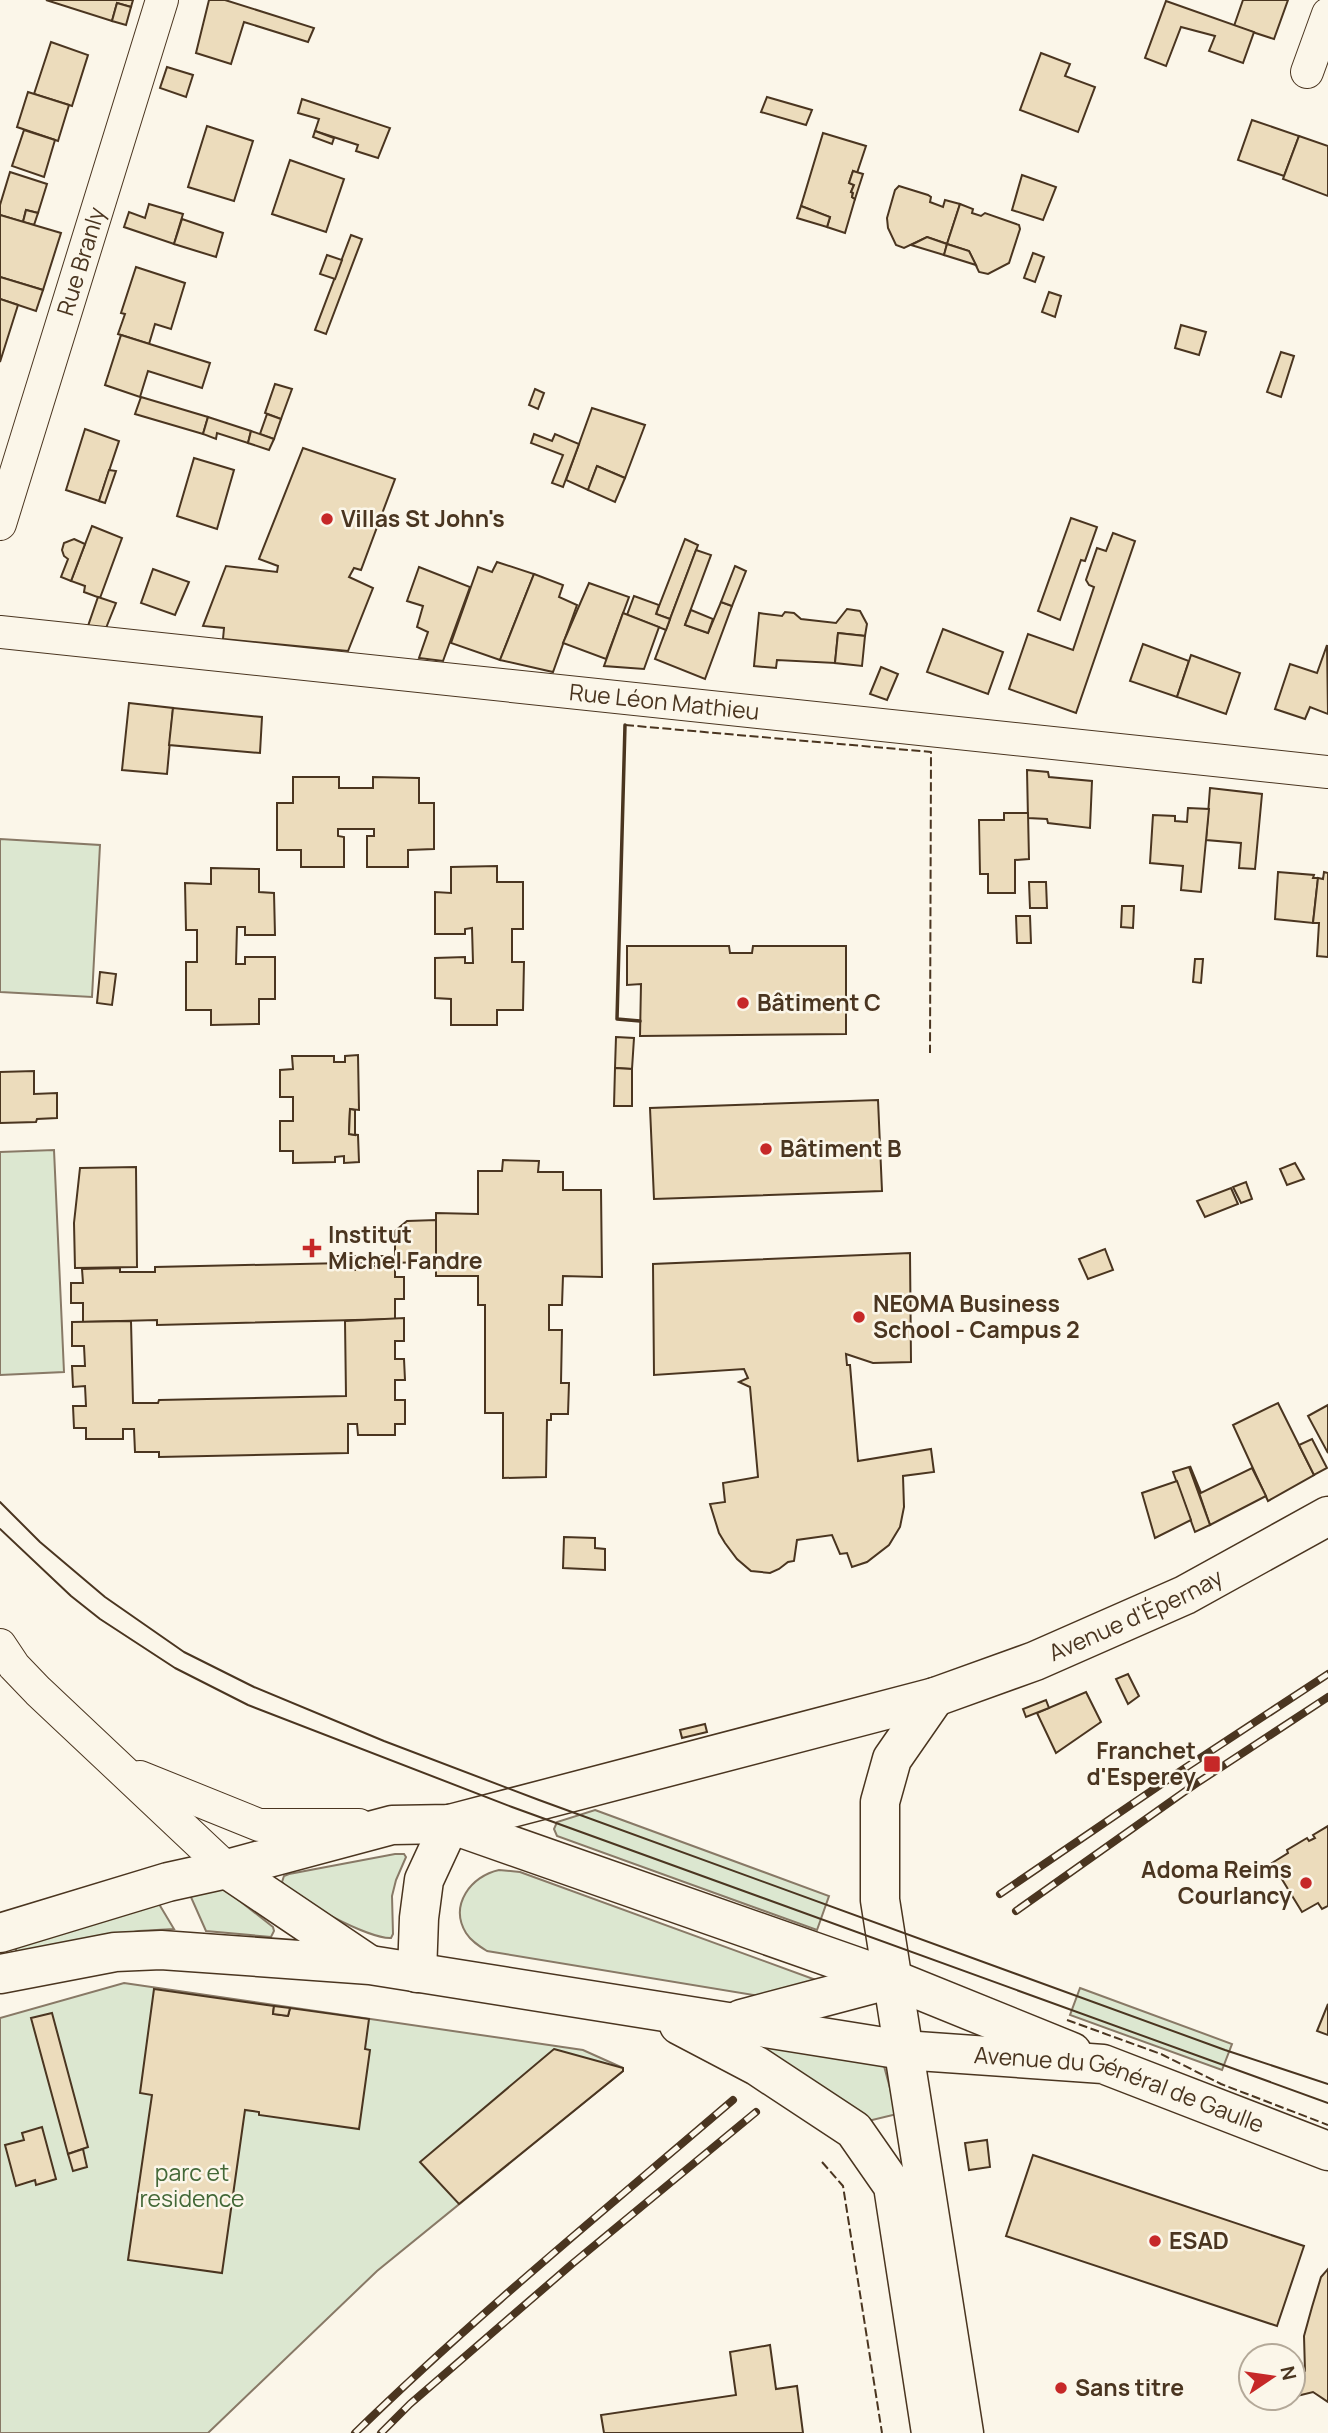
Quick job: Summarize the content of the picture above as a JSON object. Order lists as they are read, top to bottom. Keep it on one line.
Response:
{"streets":{"main road":["Avenue d'Épernay","Avenue du Général de Gaulle"],"street":["Rue Branly","Rue Léon Mathieu"]},"parks":["parc et residence"],"places":{"other":["Villas St John's","Bâtiment C","Bâtiment B","NEOMA Business School - Campus 2","Adoma Reims Courlancy","ESAD","Sans titre"],"health":["Institut Michel Fandre"],"transit":["Franchet d'Esperey"]},"north":"right"}
